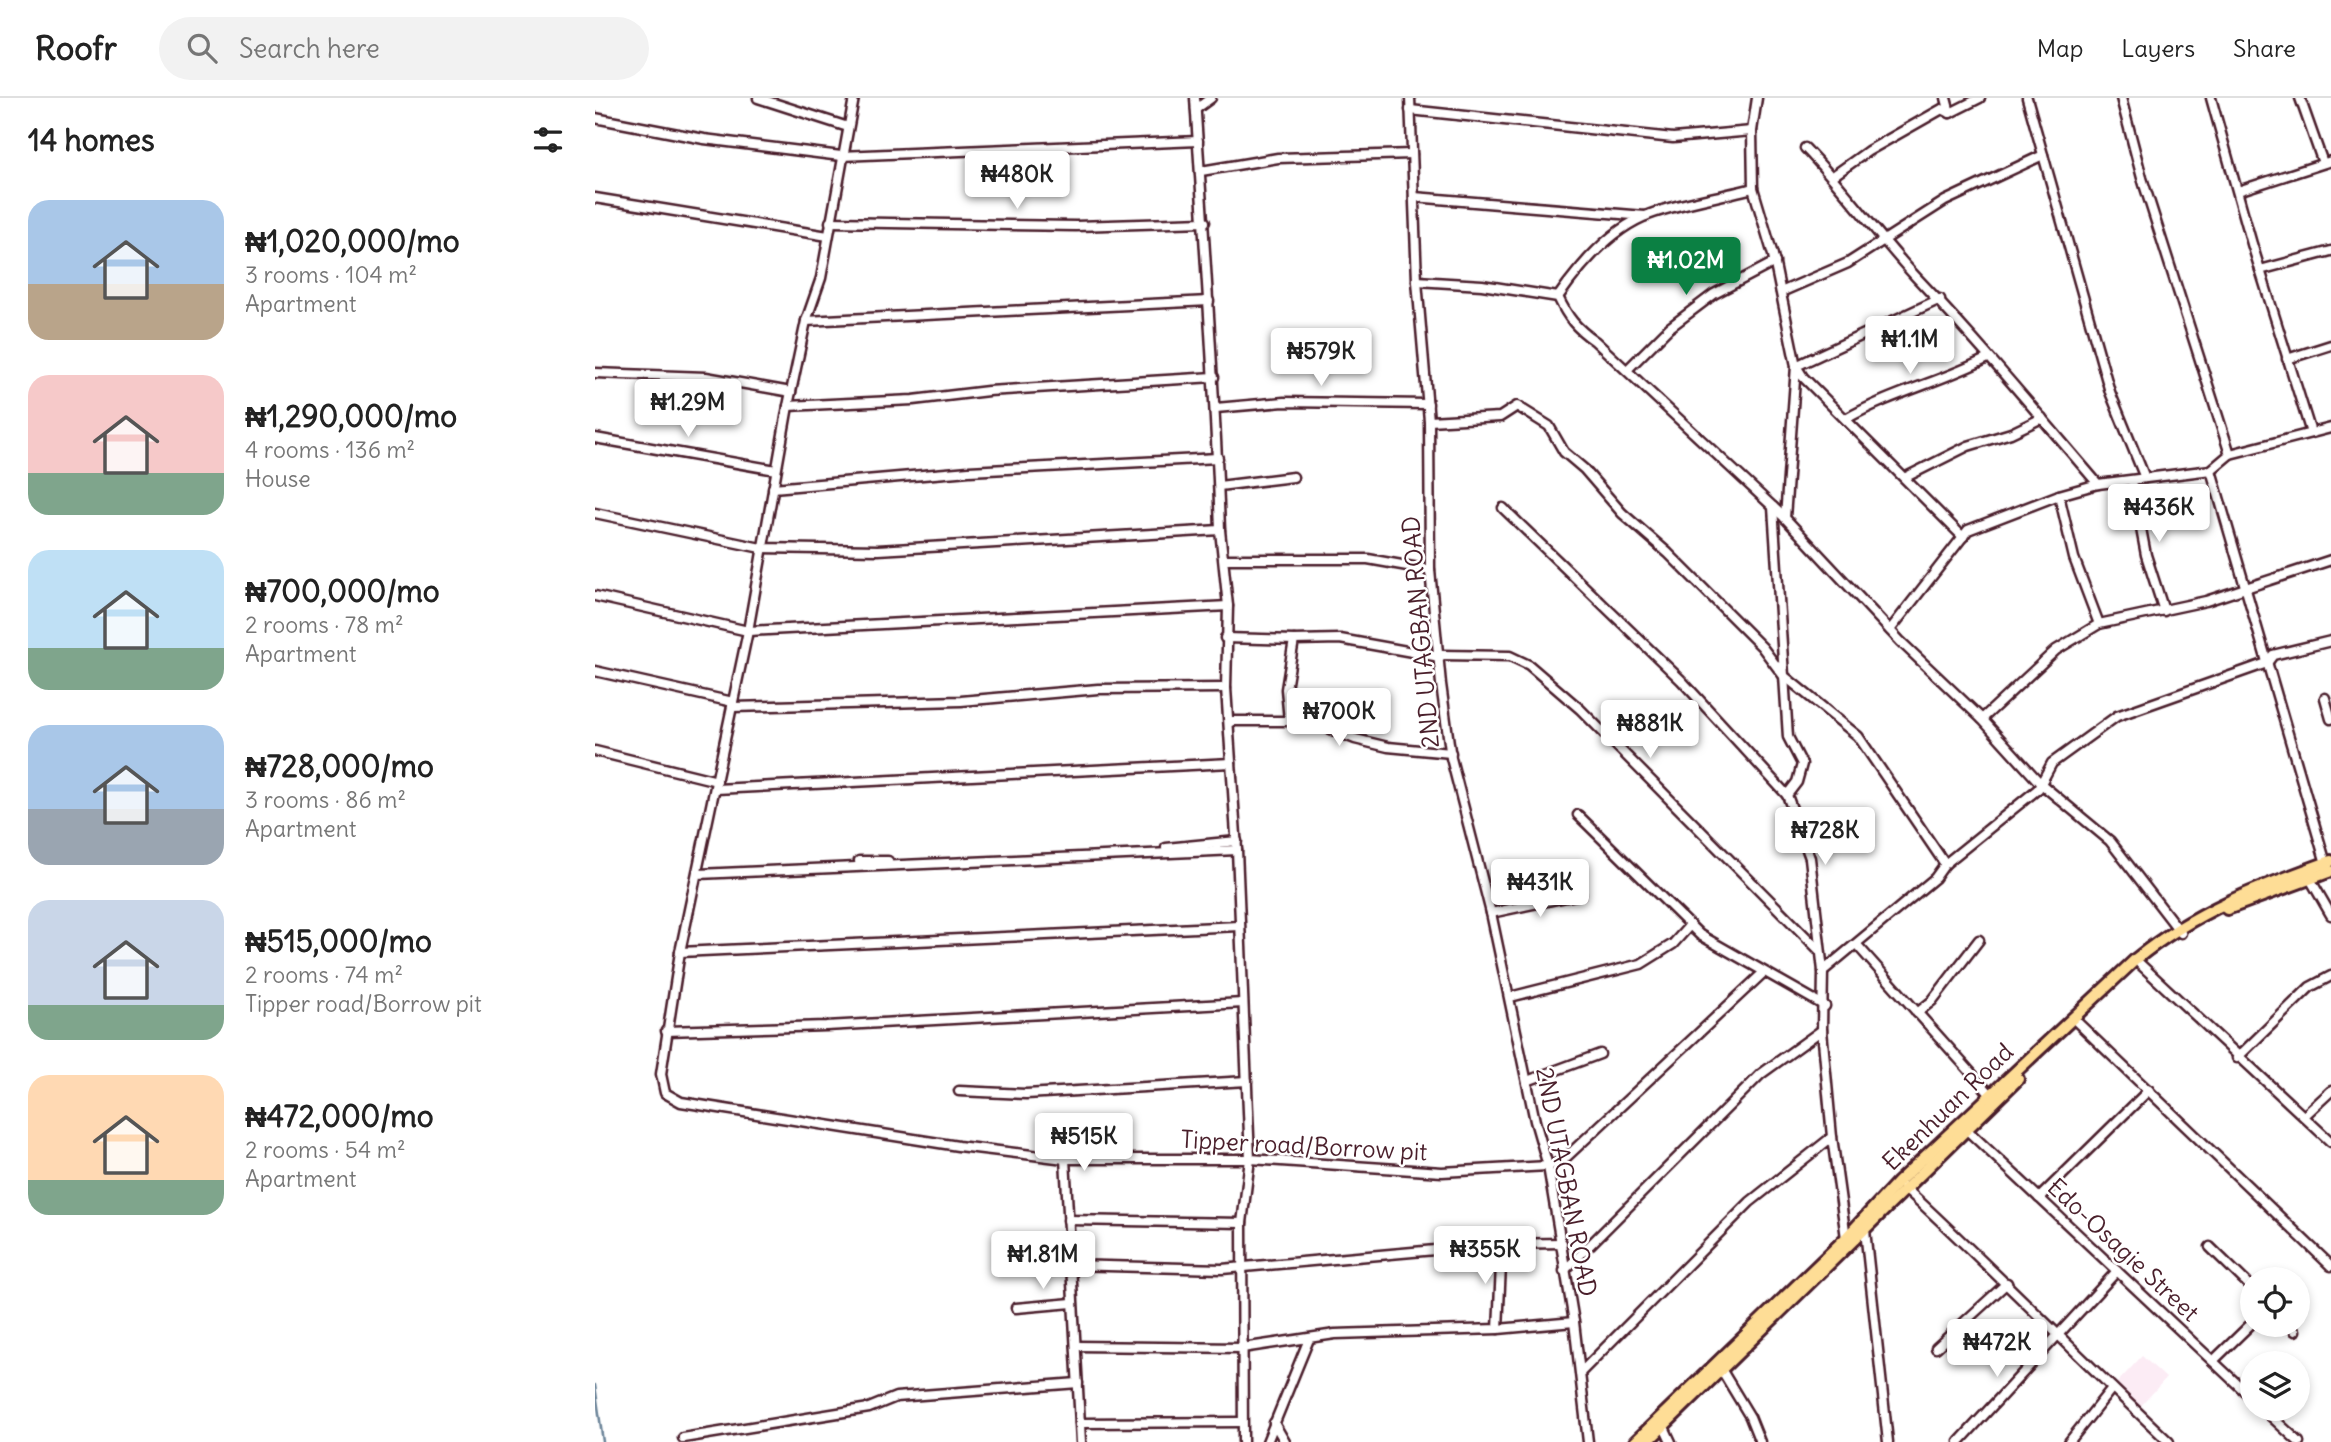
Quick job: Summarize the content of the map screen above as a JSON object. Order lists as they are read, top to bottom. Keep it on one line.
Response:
{"streets":{"main road":["Ekenhuan Road"],"street":["2ND UTAGBAN ROAD","Tipper road/Borrow pit","Edo-Osagie Street"]},"crossings":[["2ND UTAGBAN ROAD","Tipper road/Borrow pit"],["Ekenhuan Road","Edo-Osagie Street"]],"page":{"header":"Roofr","search":"Search here","nav":["Map","Layers","Share"],"heading":"14 homes","price":["₦480K","₦1.02M","₦1.1M","₦579K","₦1.29M","₦436K","₦700K","₦881K","₦728K","₦431K","₦515K","₦355K","₦1.81M","₦472K"],"list":[{"name":"₦1,020,000/mo","note":"3 rooms · 104 m² · Apartment"},{"name":"₦1,290,000/mo","note":"4 rooms · 136 m² · House"},{"name":"₦700,000/mo","note":"2 rooms · 78 m² · Apartment"},{"name":"₦728,000/mo","note":"3 rooms · 86 m² · Apartment"},{"name":"₦515,000/mo","note":"2 rooms · 74 m² · Tipper road/Borrow pit"},{"name":"₦472,000/mo","note":"2 rooms · 54 m² · Apartment"}]}}
